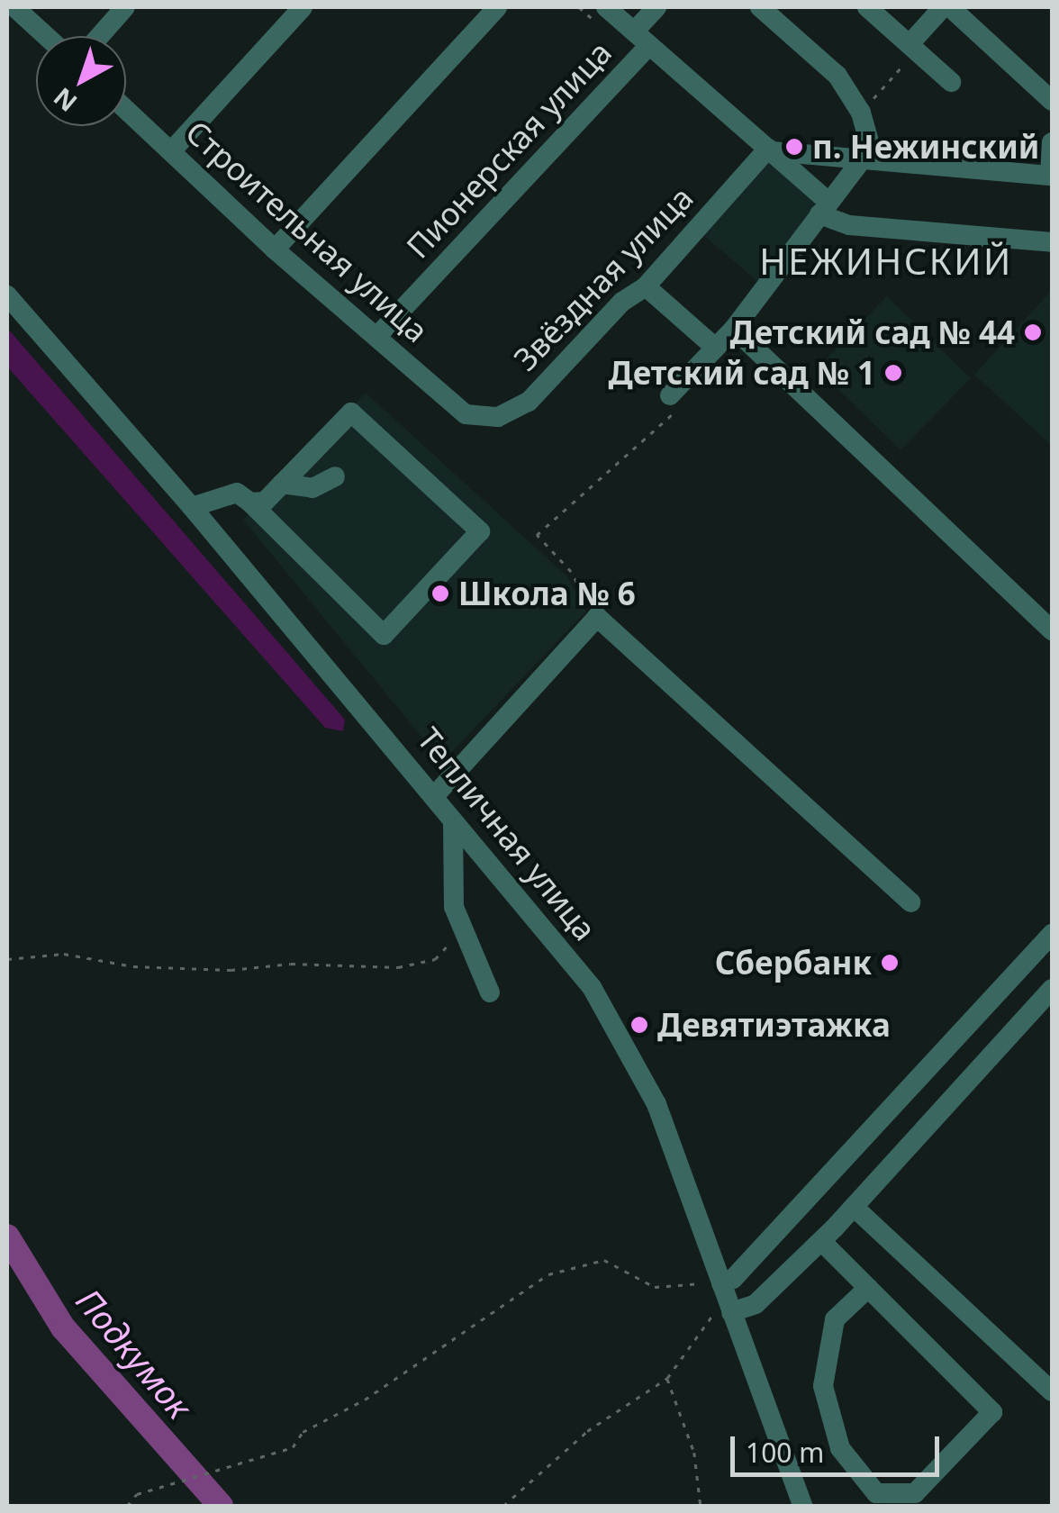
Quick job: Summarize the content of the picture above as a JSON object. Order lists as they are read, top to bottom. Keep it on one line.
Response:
{"streets":{"street":["Пионерская улица","Строительная улица","Звёздная улица","Тепличная улица"]},"crossings":[["Пионерская улица","Строительная улица"],["Строительная улица","Звёздная улица"]],"districts":["НЕЖИНСКИЙ"],"water":["Подкумок"],"places":["п. Нежинский","Детский сад № 44","Детский сад № 1","Школа № 6","Сбербанк","Девятиэтажка"],"scale_bar":"100 m","north":"bottom left"}
